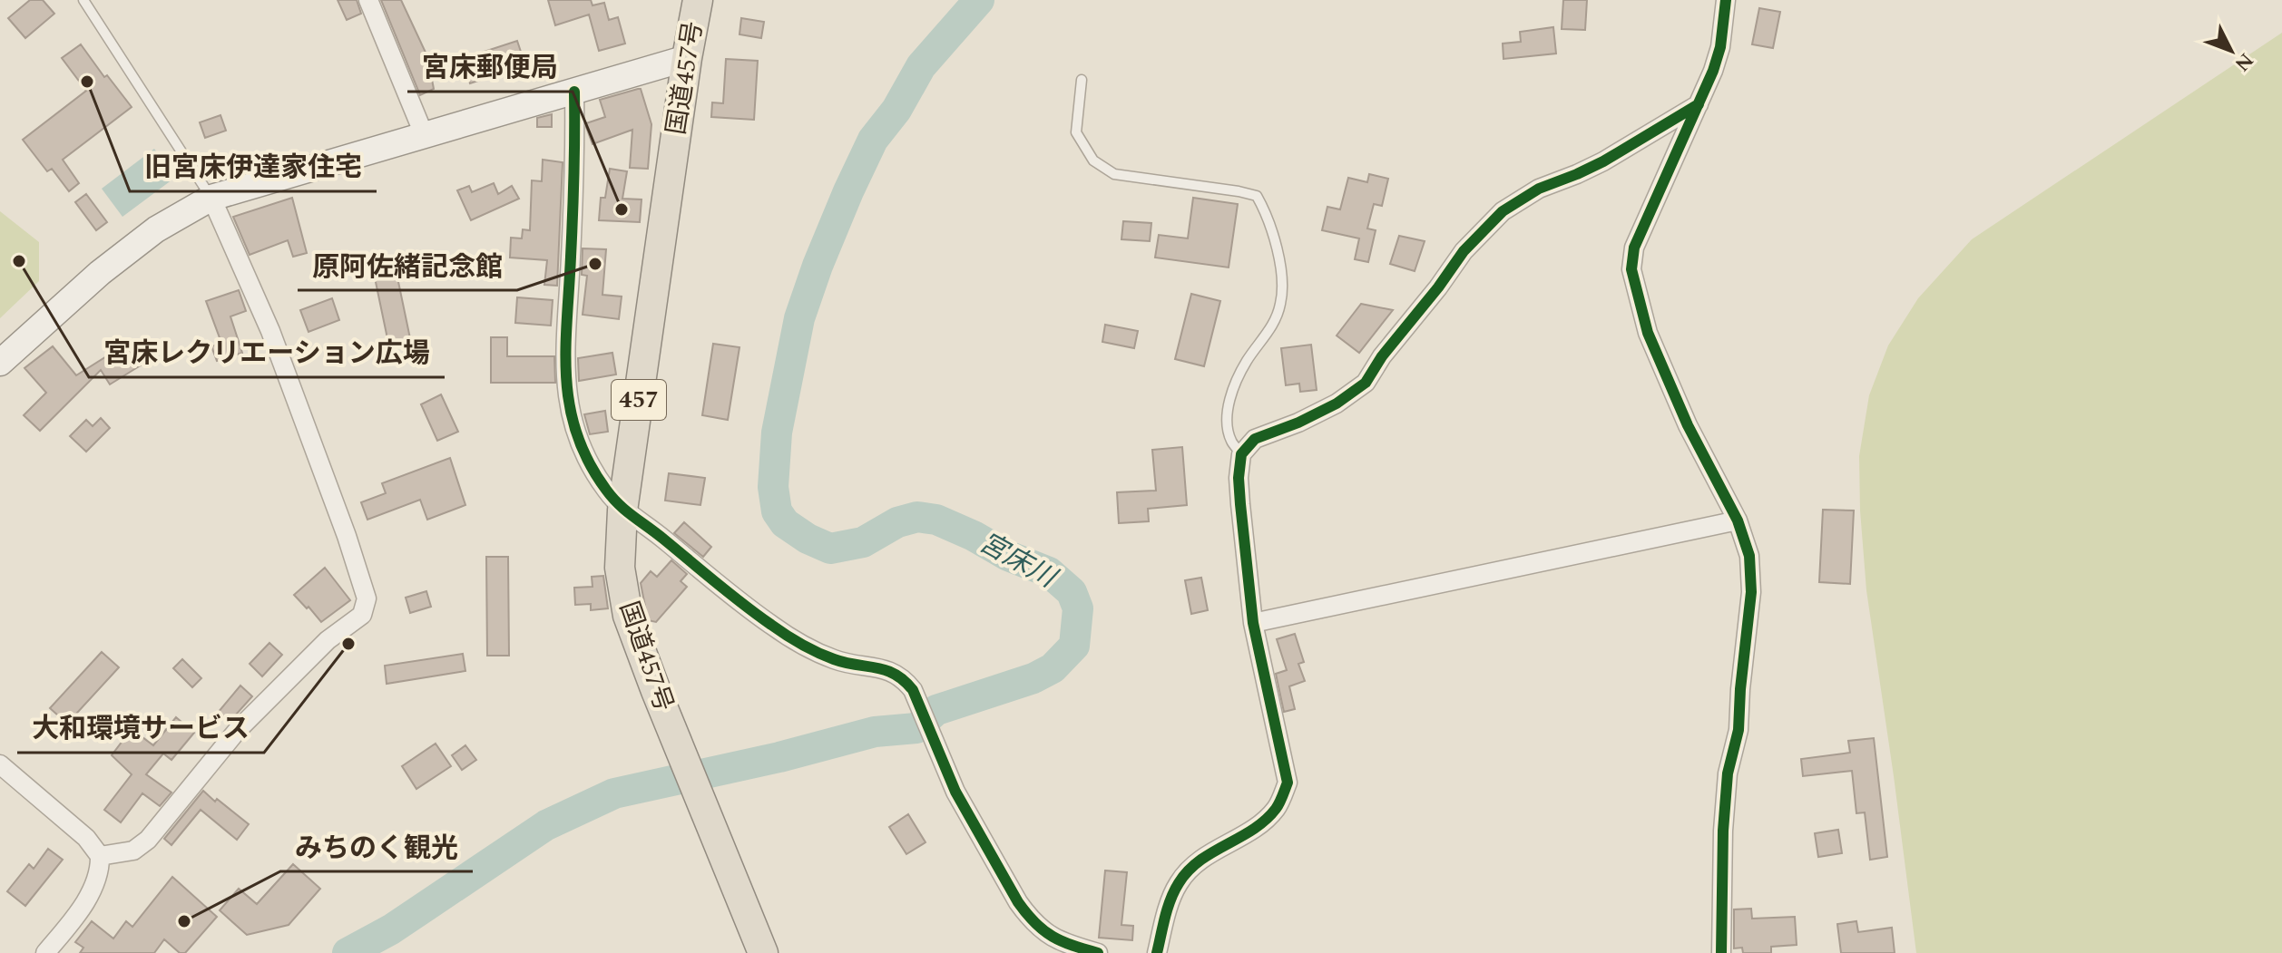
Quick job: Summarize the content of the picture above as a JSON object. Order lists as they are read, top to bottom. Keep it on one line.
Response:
{"streets":{"highway":["国道457号","457"]},"water":["宮床川"],"places":["旧宮床伊達家住宅","宮床郵便局","宮床レクリエーション広場","原阿佐緒記念館","大和環境サービス","みちのく観光"],"north":"bottom right"}
